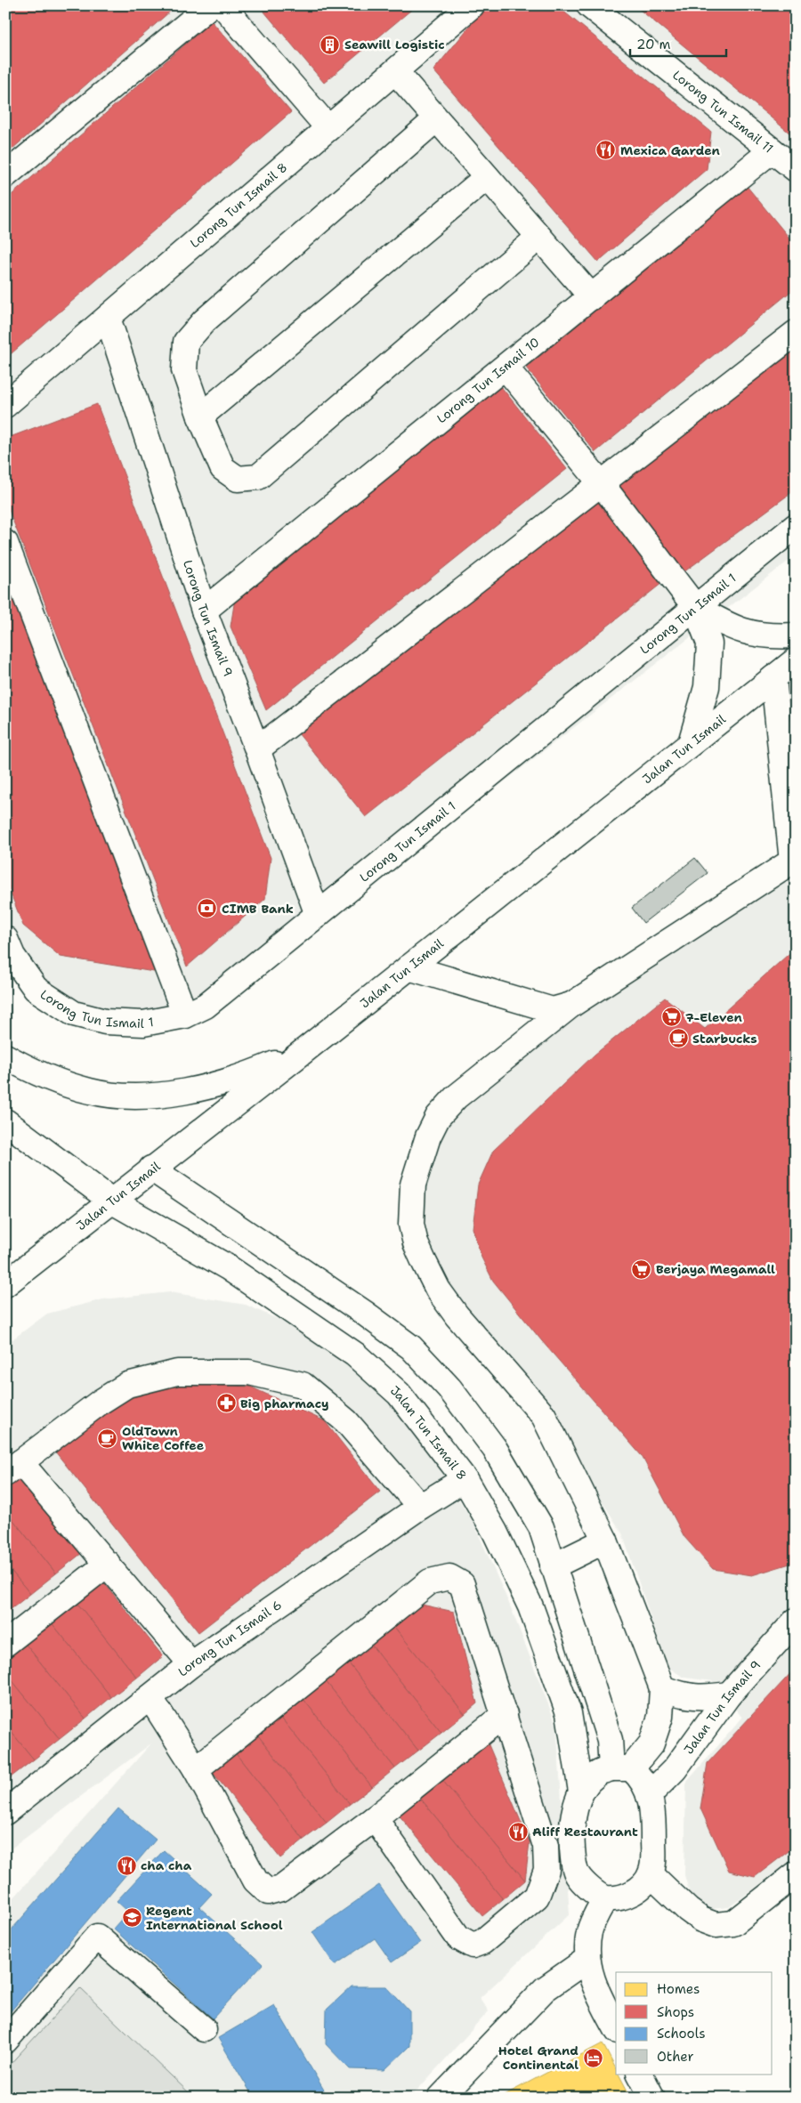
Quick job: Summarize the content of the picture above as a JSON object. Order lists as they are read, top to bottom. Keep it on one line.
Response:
{"streets":{"street":["Lorong Tun Ismail 11","Lorong Tun Ismail 8","Lorong Tun Ismail 10","Lorong Tun Ismail 1","Lorong Tun Ismail 9","Jalan Tun Ismail","Jalan Tun Ismail 8","Lorong Tun Ismail 6","Jalan Tun Ismail 9"]},"crossings":[["Lorong Tun Ismail 11","Lorong Tun Ismail 10"],["Lorong Tun Ismail 8","Lorong Tun Ismail 9"],["Lorong Tun Ismail 10","Lorong Tun Ismail 9"],["Lorong Tun Ismail 1","Lorong Tun Ismail 9"],["Jalan Tun Ismail","Jalan Tun Ismail 8"],["Jalan Tun Ismail 8","Lorong Tun Ismail 6"],["Jalan Tun Ismail 8","Jalan Tun Ismail 9"]],"places":{"building":["Seawill Logistic"],"restaurant":["Mexica Garden","Aliff Restaurant","cha cha"],"bank":["CIMB Bank"],"supermarket":["7-Eleven","Berjaya Megamall"],"cafe":["Starbucks","OldTown White Coffee"],"pharmacy":["Big pharmacy"],"school or university":["Regent International School"],"hotel":["Hotel Grand Continental"]},"legend":["Homes","Shops","Schools","Other"],"scale_bar":"20 m"}
